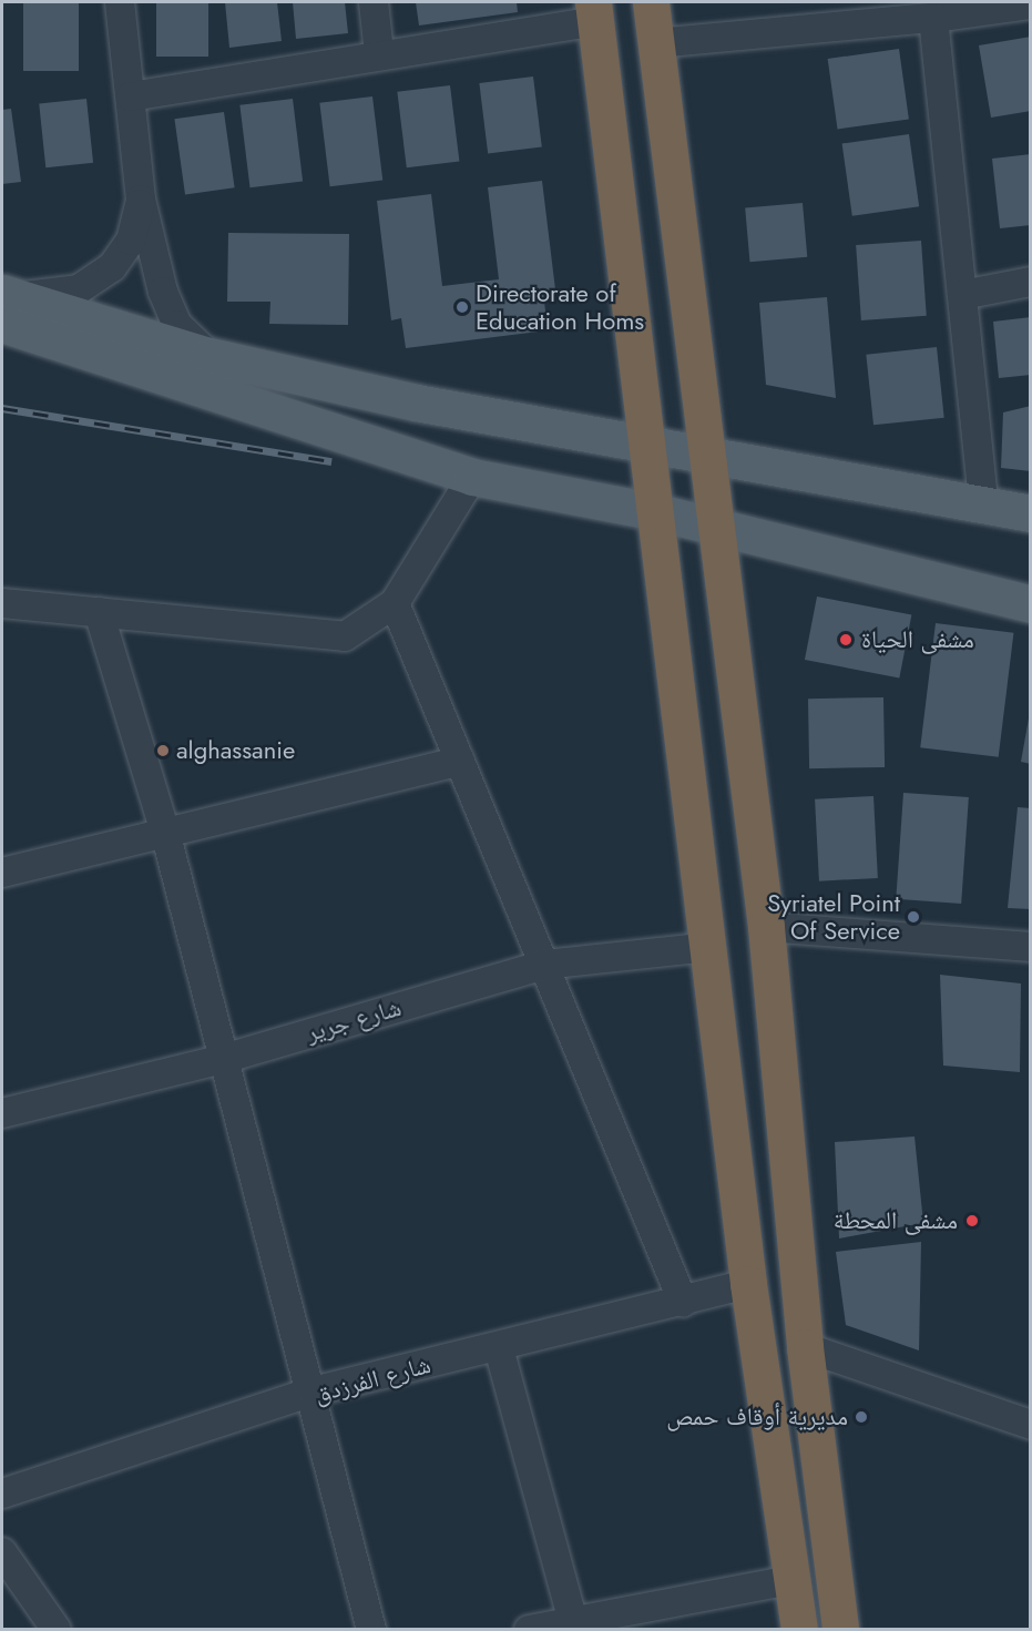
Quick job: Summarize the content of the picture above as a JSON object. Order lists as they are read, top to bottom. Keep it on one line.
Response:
{"streets":{"street":["شارع جرير","شارع الفرزدق"]},"places":["Directorate of Education Homs","مشفى الحياة","alghassanie","Syriatel Point Of Service","مشفى المحطة","مديرية أوقاف حمص"]}
